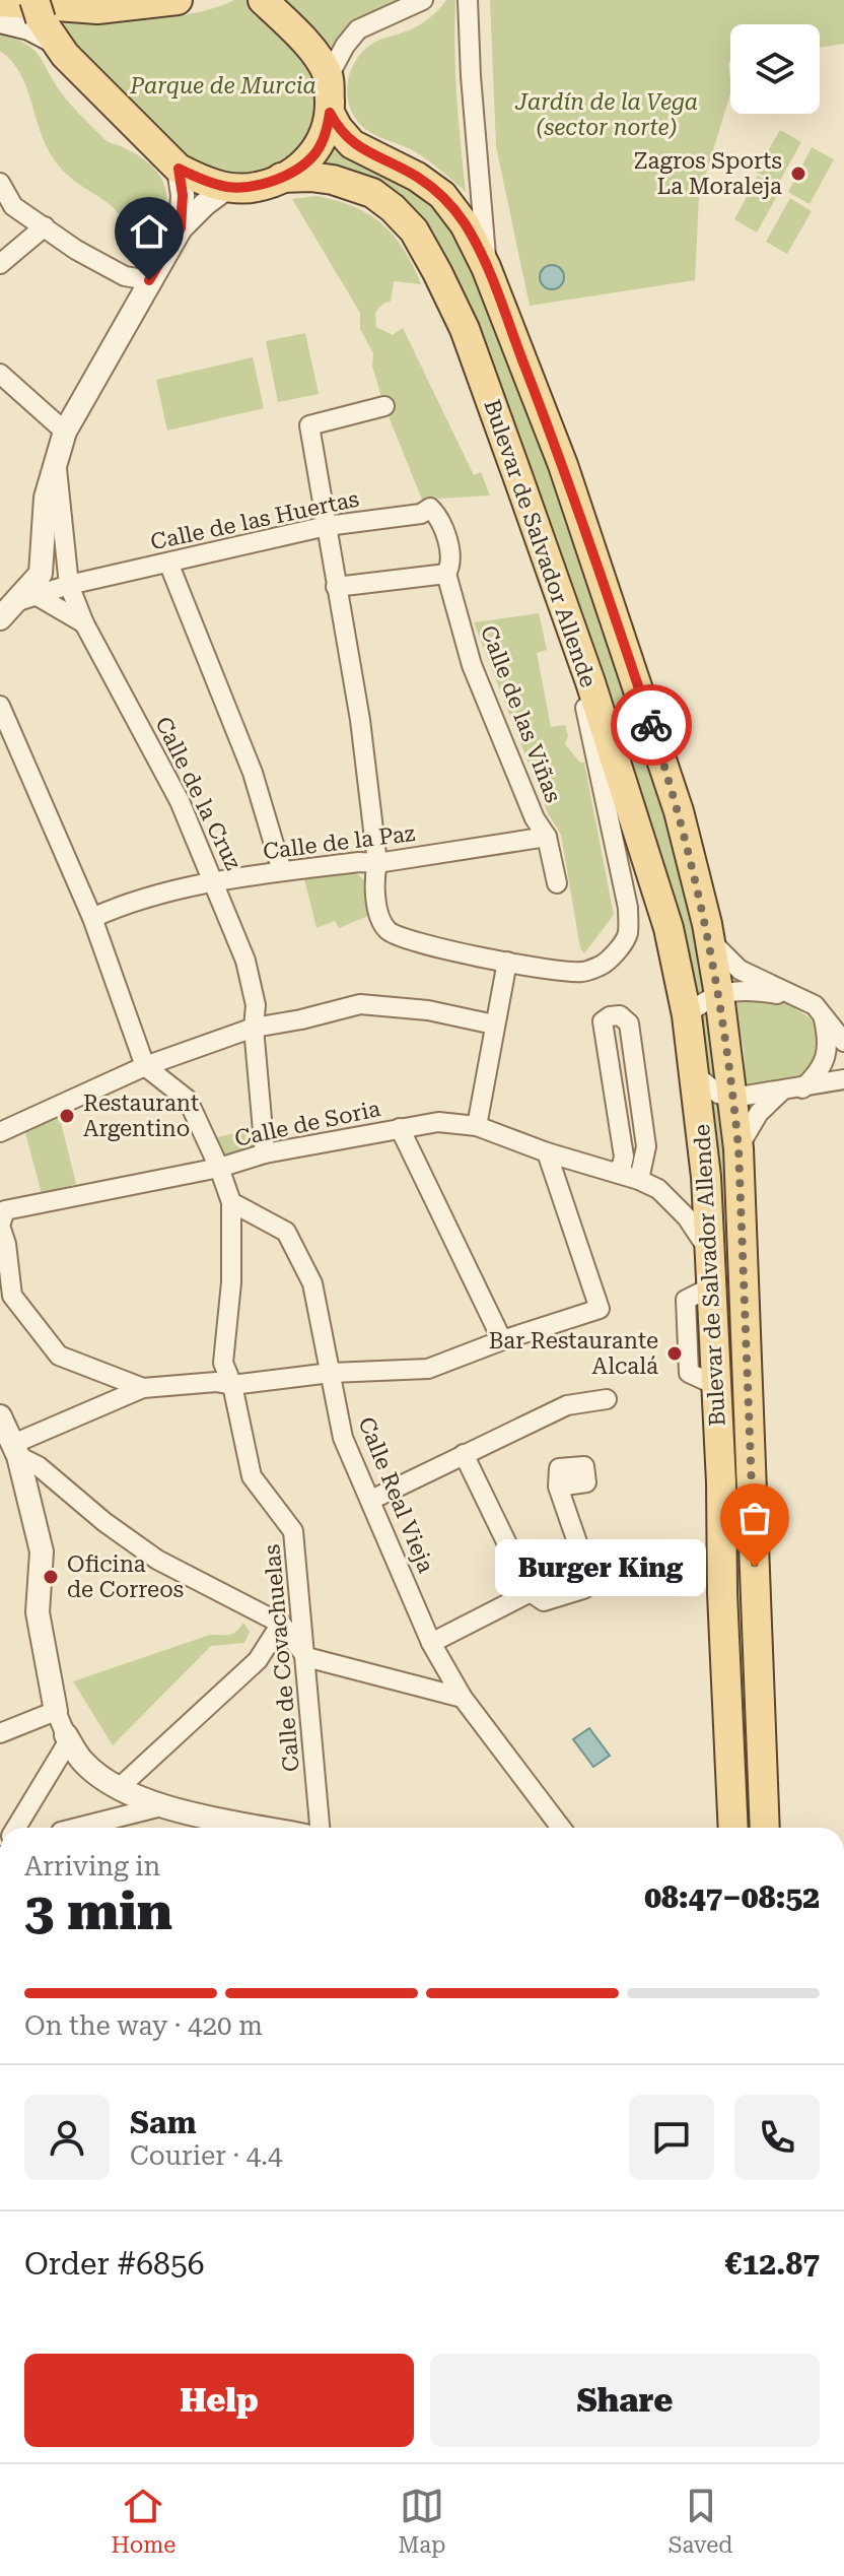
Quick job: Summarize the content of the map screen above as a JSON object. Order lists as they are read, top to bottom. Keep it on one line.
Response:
{"streets":{"main road":["Bulevar de Salvador Allende"],"street":["Calle de las Huertas","Calle de las Viñas","Calle de la Cruz","Calle de la Paz","Calle de Soria","Calle Real Vieja","Calle de Covachuelas"]},"crossings":[["Calle de las Huertas","Calle de las Viñas"],["Calle de las Huertas","Calle de la Cruz"],["Bulevar de Salvador Allende","Calle de Soria"],["Calle de las Viñas","Calle de la Paz"],["Calle de la Cruz","Calle de la Paz"],["Calle de la Cruz","Calle de Soria"],["Calle Real Vieja","Calle de Covachuelas"]],"parks":["Parque de Murcia","Jardín de la Vega (sector norte)"],"places":["Zagros Sports La Moraleja","Restaurant Argentino","Bar Restaurante Alcalá","Burger King","Oficina de Correos"],"page":{"bubble":"Burger King","heading":["3 min","Arriving in","08:47–08:52"],"panel":["Sam","Courier · 4.4","Order #6856","€12.87"],"bar":"On the way · 420 m","buttons":["Help","Share"],"tabs":["Home","Map","Saved"]}}
